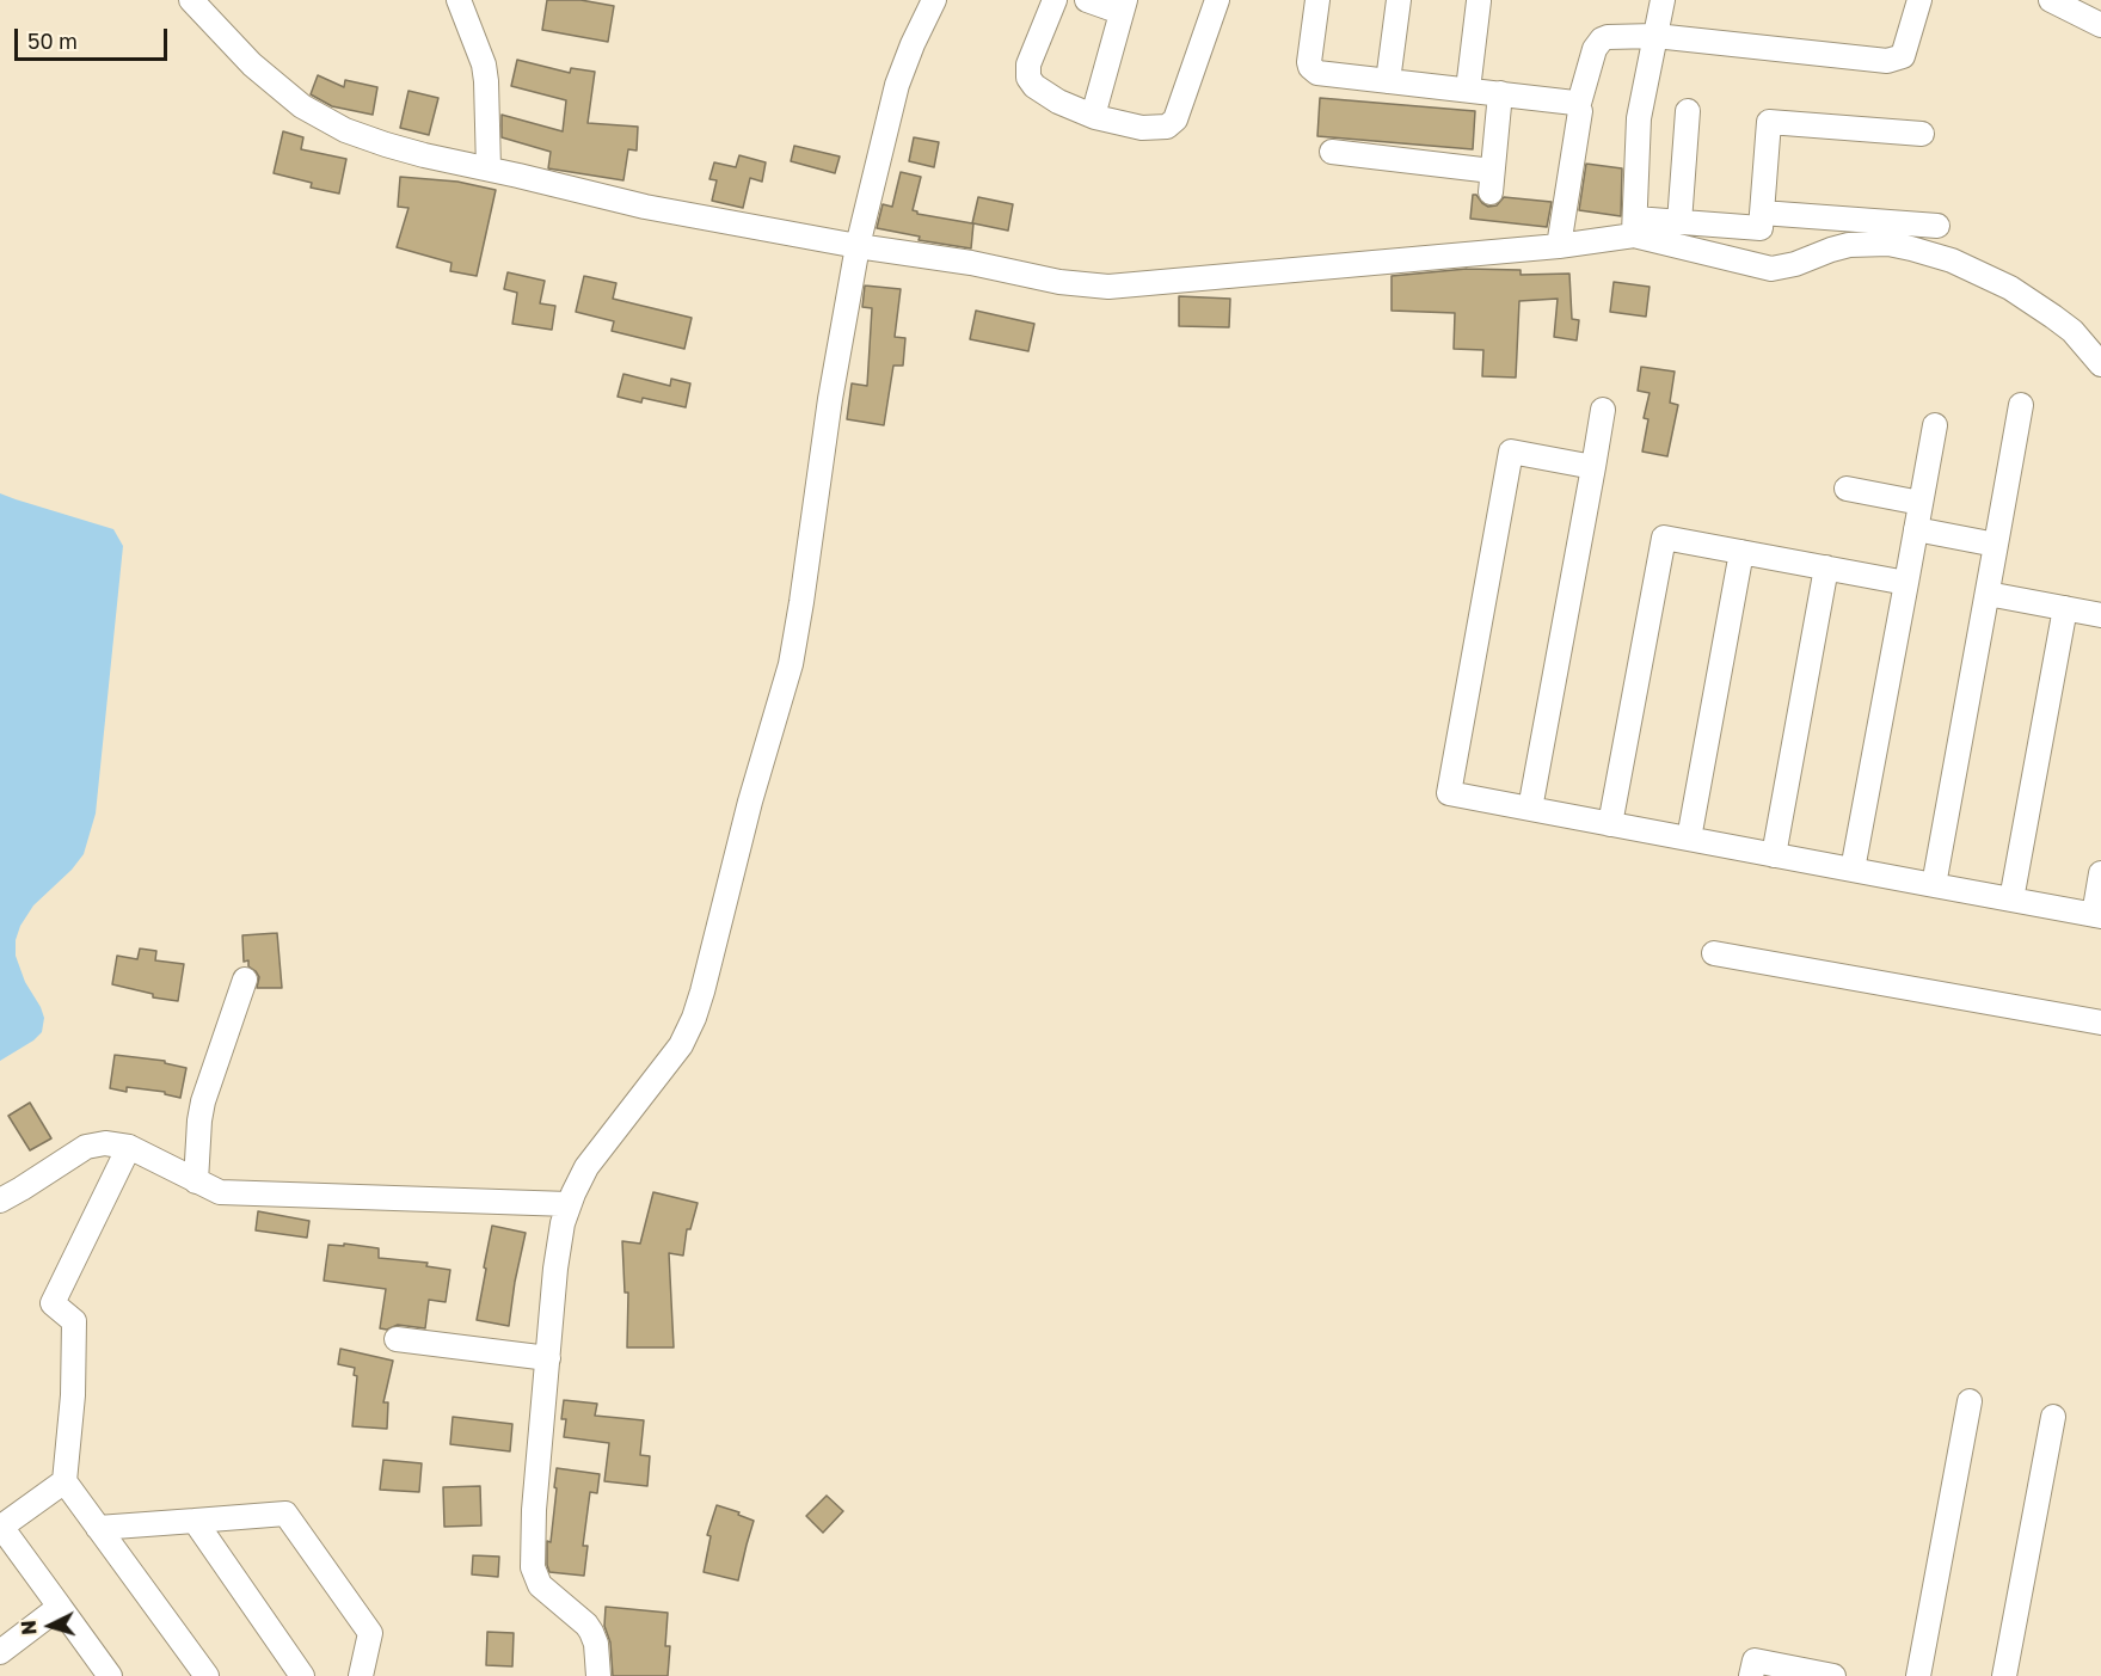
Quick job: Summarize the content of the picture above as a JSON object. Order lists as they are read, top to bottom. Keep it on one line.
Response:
{"scale_bar":"50 m","north":"left"}
